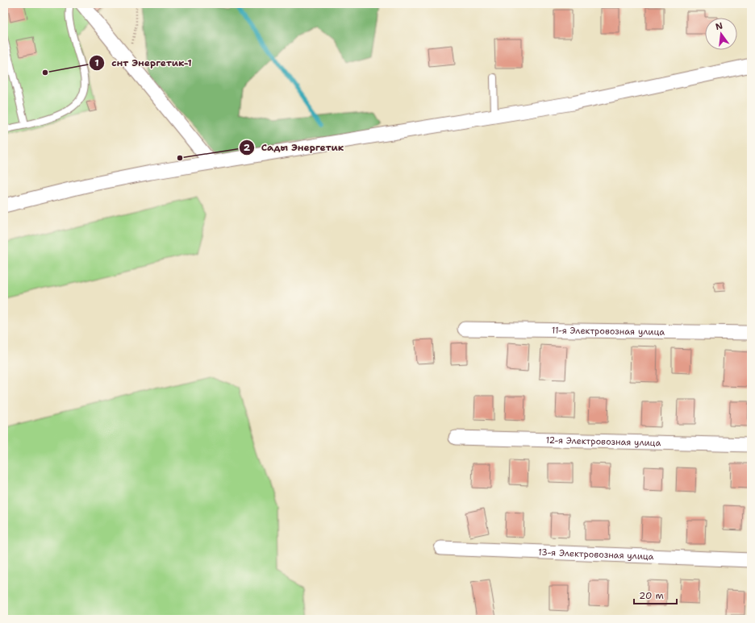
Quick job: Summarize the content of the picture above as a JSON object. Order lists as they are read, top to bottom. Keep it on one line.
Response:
{"streets":{"street":["11-я Электровозная улица","12-я Электровозная улица","13-я Электровозная улица"]},"places":["снт Энергетик-1","Сады Энергетик"],"scale_bar":"20 m","north":"top"}
